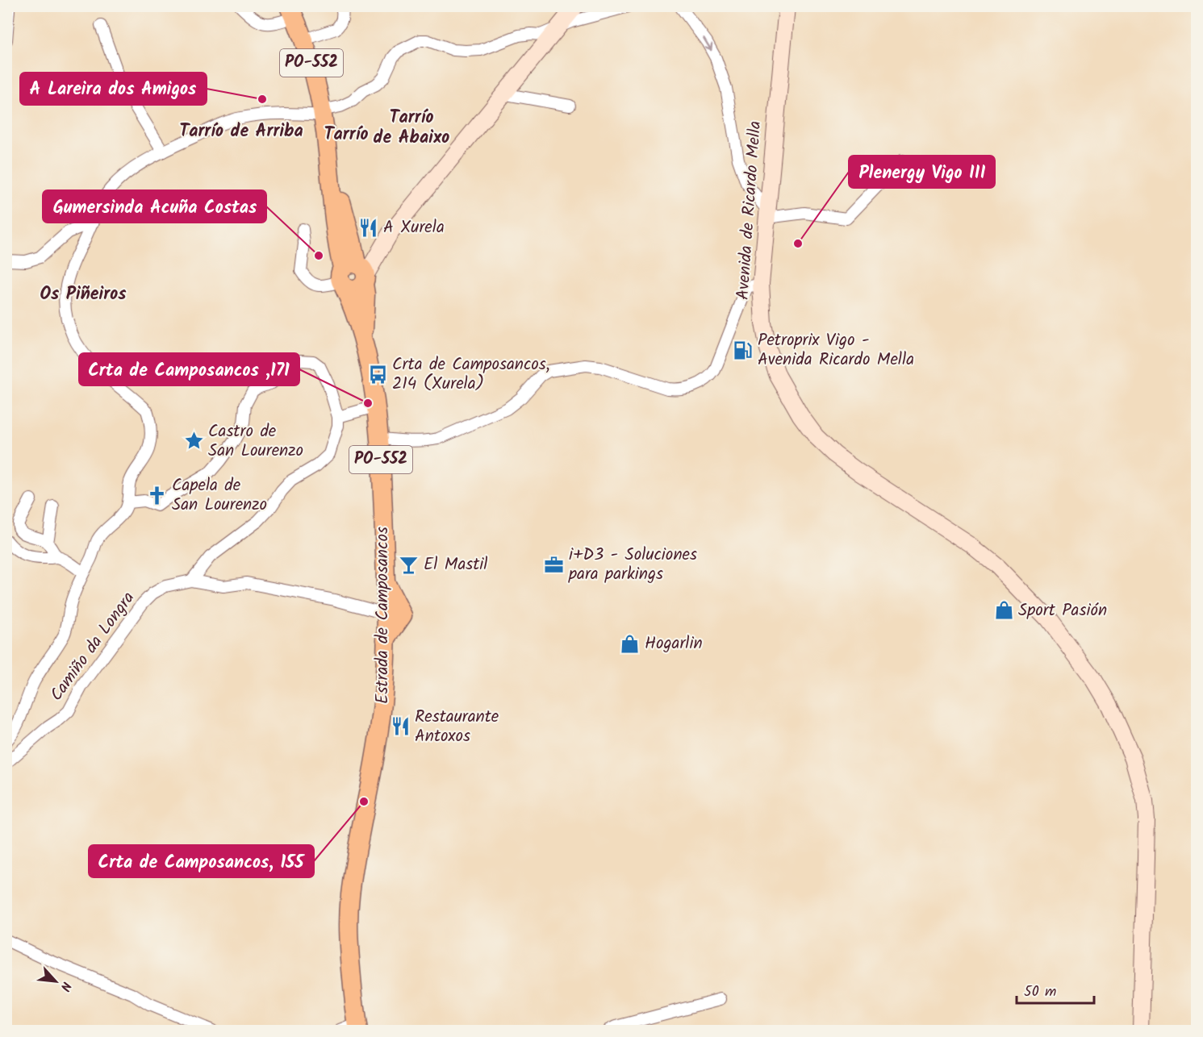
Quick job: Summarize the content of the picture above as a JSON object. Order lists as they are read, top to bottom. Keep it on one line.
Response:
{"streets":{"main road":["PO-552","Avenida de Ricardo Mella","Estrada de Camposancos"],"street":["Camiño da Longra"]},"crossings":[["Estrada de Camposancos","Camiño da Longra"]],"districts":["Tarrío de Abaixo","Tarrío de Arriba","Tarrío","Os Piñeiros"],"places":{"other":["A Lareira dos Amigos","Plenergy Vigo III","Gumersinda Acuña Costas","Crta de Camposancos ,171","Crta de Camposancos, 155"],"restaurant":["A Xurela","Restaurante Antoxos"],"fuel station":["Petroprix Vigo - Avenida Ricardo Mella"],"bus stop":["Crta de Camposancos, 214 (Xurela)"],"place":["Castro de San Lourenzo"],"church":["Capela de San Lourenzo"],"bar":["El Mastil"],"office":["i+D3 - Soluciones para parkings"],"shop":["Sport Pasión","Hogarlin"]},"scale_bar":"50 m","north":"bottom right"}
